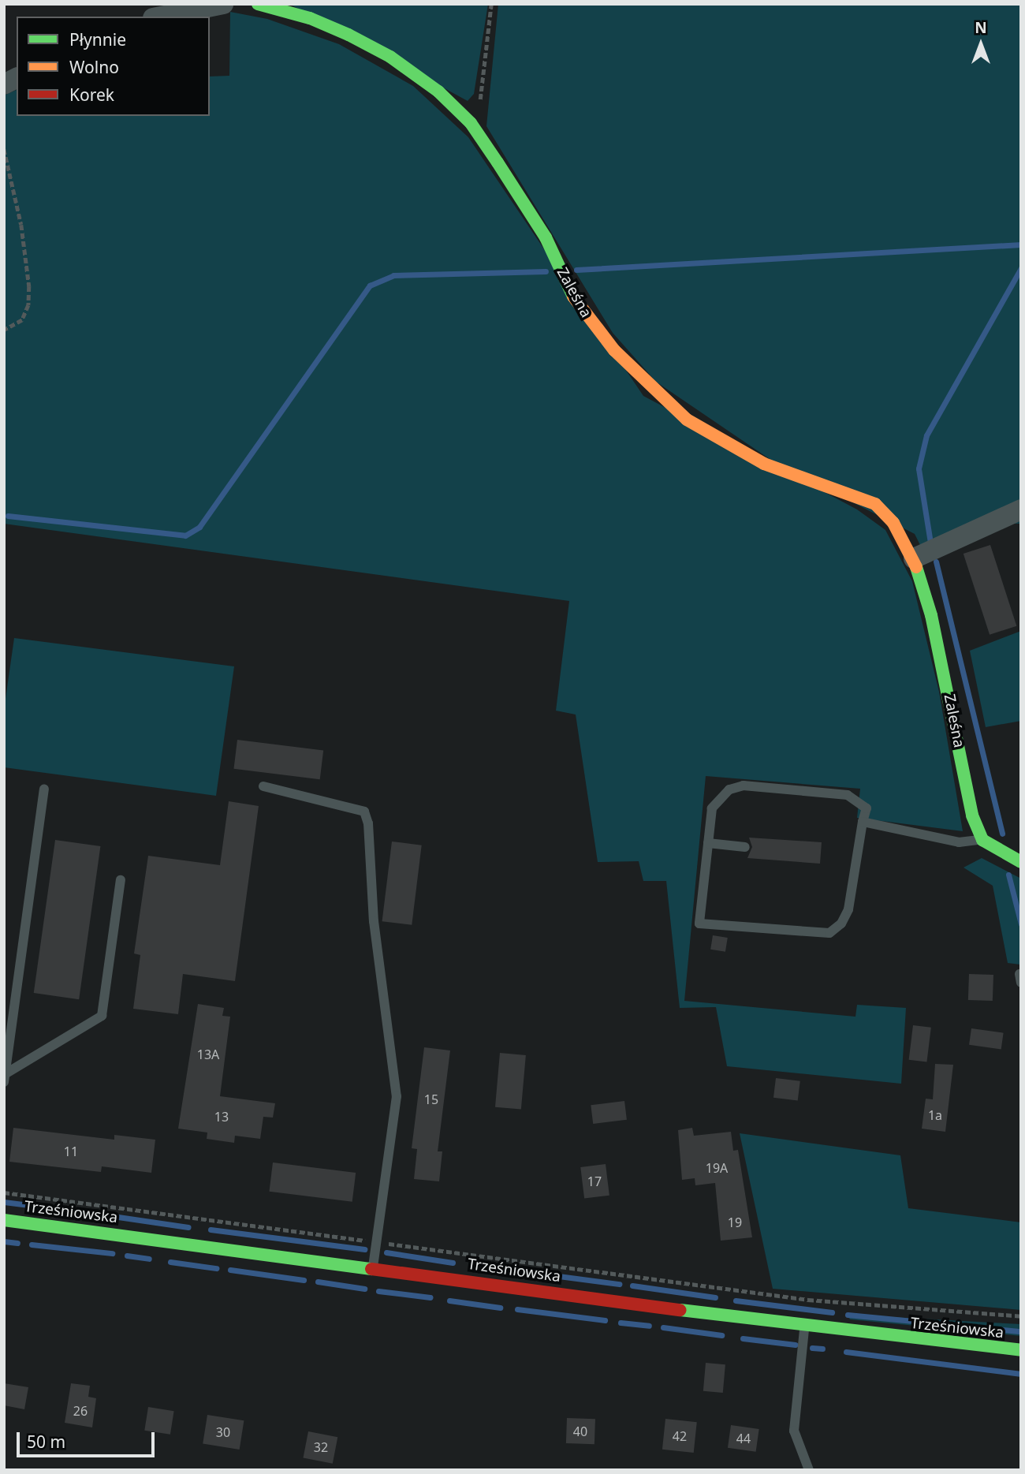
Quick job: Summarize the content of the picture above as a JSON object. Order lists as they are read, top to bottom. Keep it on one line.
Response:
{"streets":{"street":["Zaleśna","Trześniowska"]},"house_numbers":["13A","15","1a","13","11","19A","17","19","26","40","30","42","44","32"],"legend":["Płynnie","Wolno","Korek"],"scale_bar":"50 m","north":"top"}
